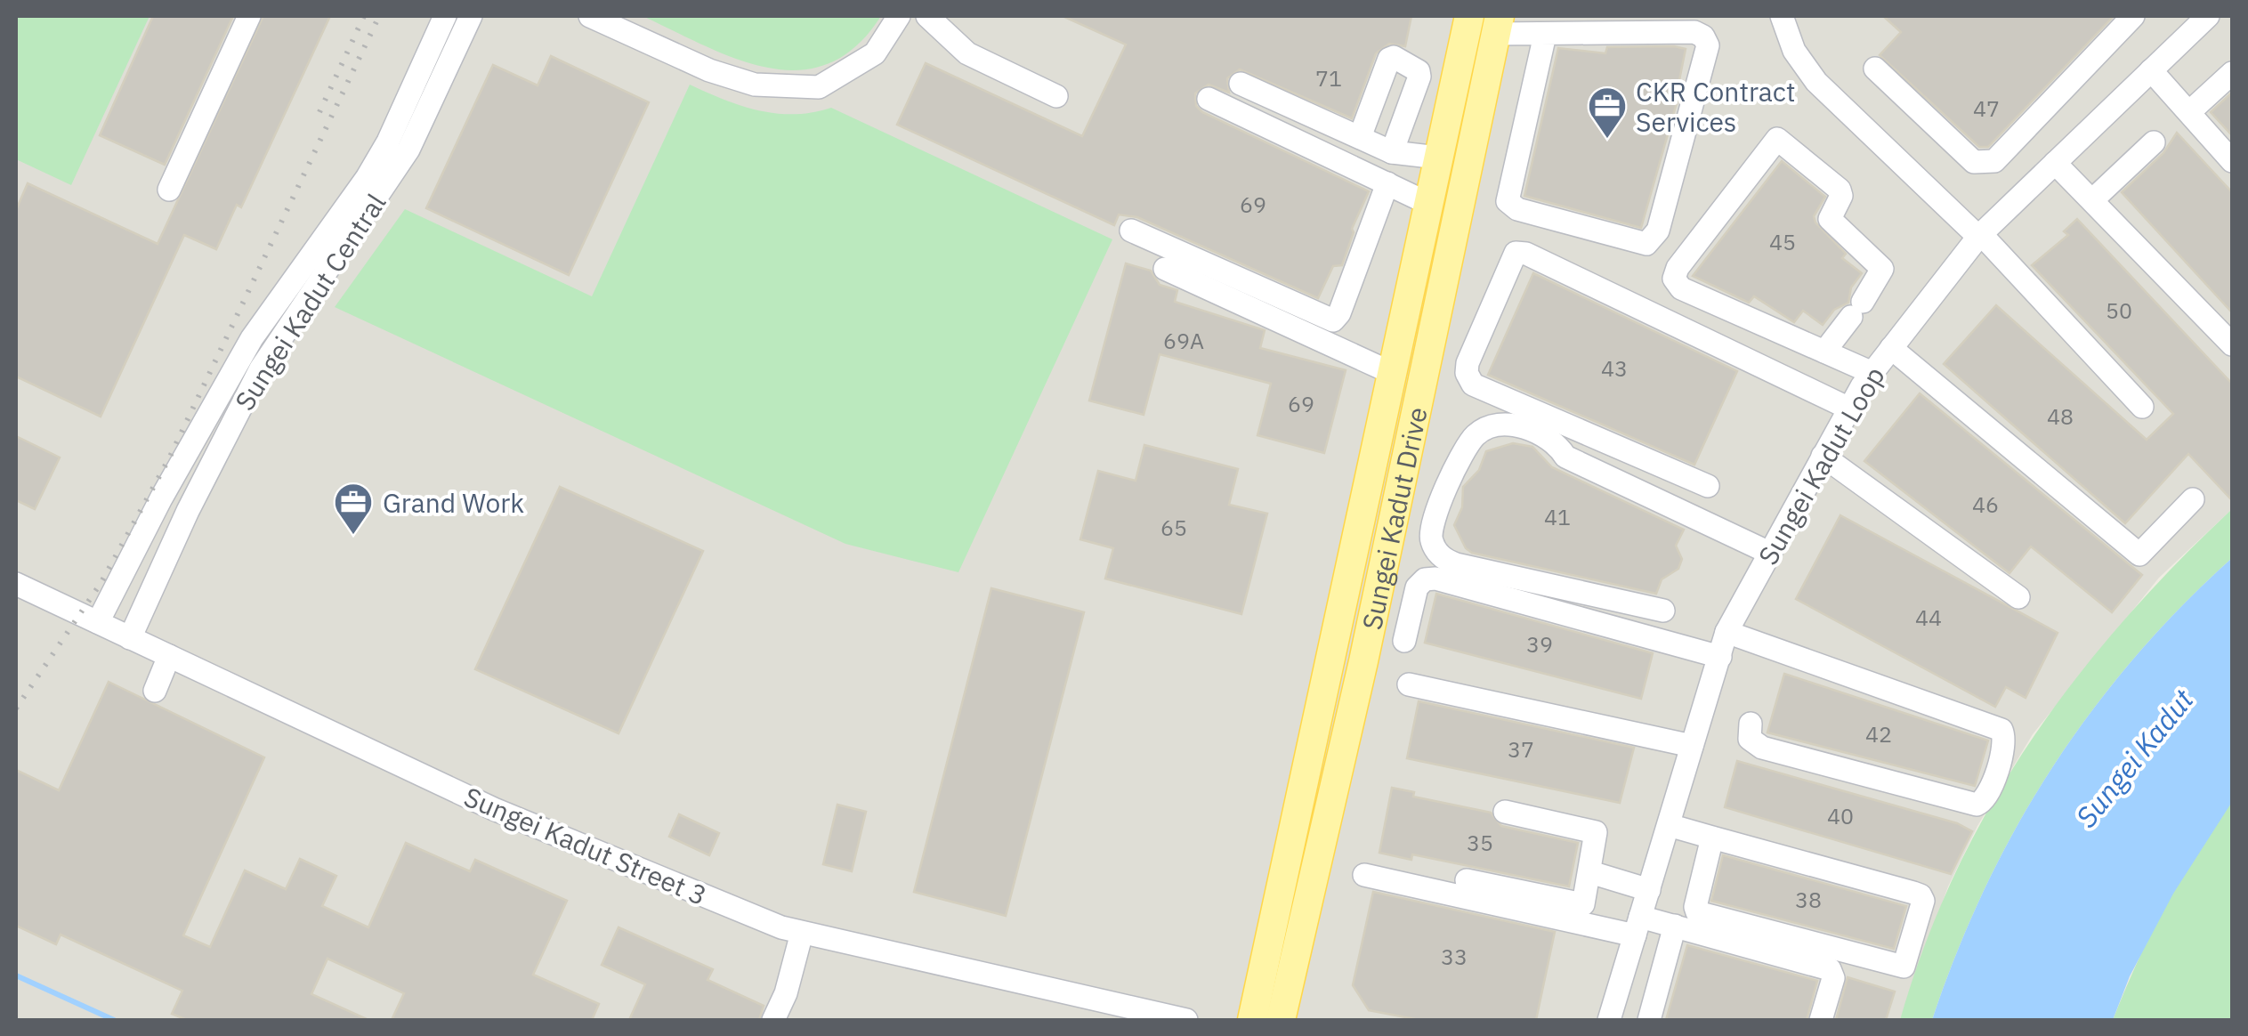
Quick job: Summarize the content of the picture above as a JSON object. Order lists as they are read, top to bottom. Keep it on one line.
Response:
{"streets":{"main road":["Sungei Kadut Drive"],"street":["Sungei Kadut Central","Sungei Kadut Loop","Sungei Kadut Street 3"]},"crossings":[["Sungei Kadut Central","Sungei Kadut Street 3"]],"water":["Sungei Kadut"],"places":{"office":["CKR Contract Services","Grand Work"]},"house_numbers":["71","47","69","45","50","69A","43","69","48","46","41","65","44","39","42","37","40","35","38","33"]}
